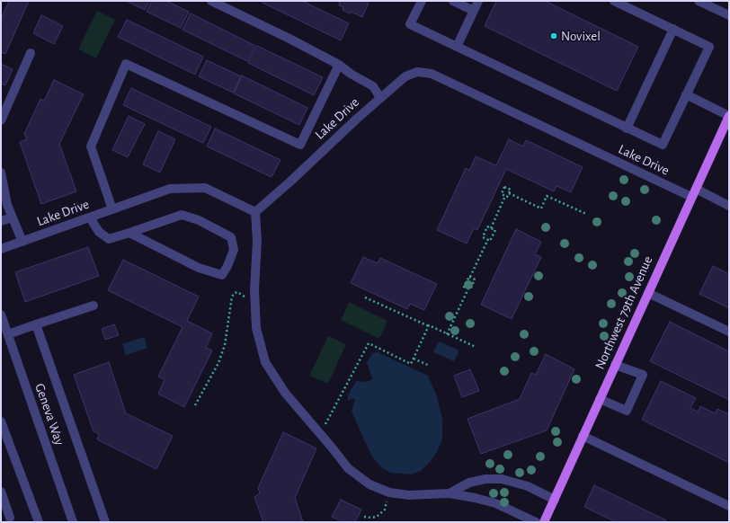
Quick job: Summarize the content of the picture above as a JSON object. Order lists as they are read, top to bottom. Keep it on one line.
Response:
{"streets":{"main road":["Northwest 79th Avenue"],"street":["Lake Drive","Geneva Way"]},"crossings":[["Lake Drive","Northwest 79th Avenue"]],"places":["Novixel"]}
